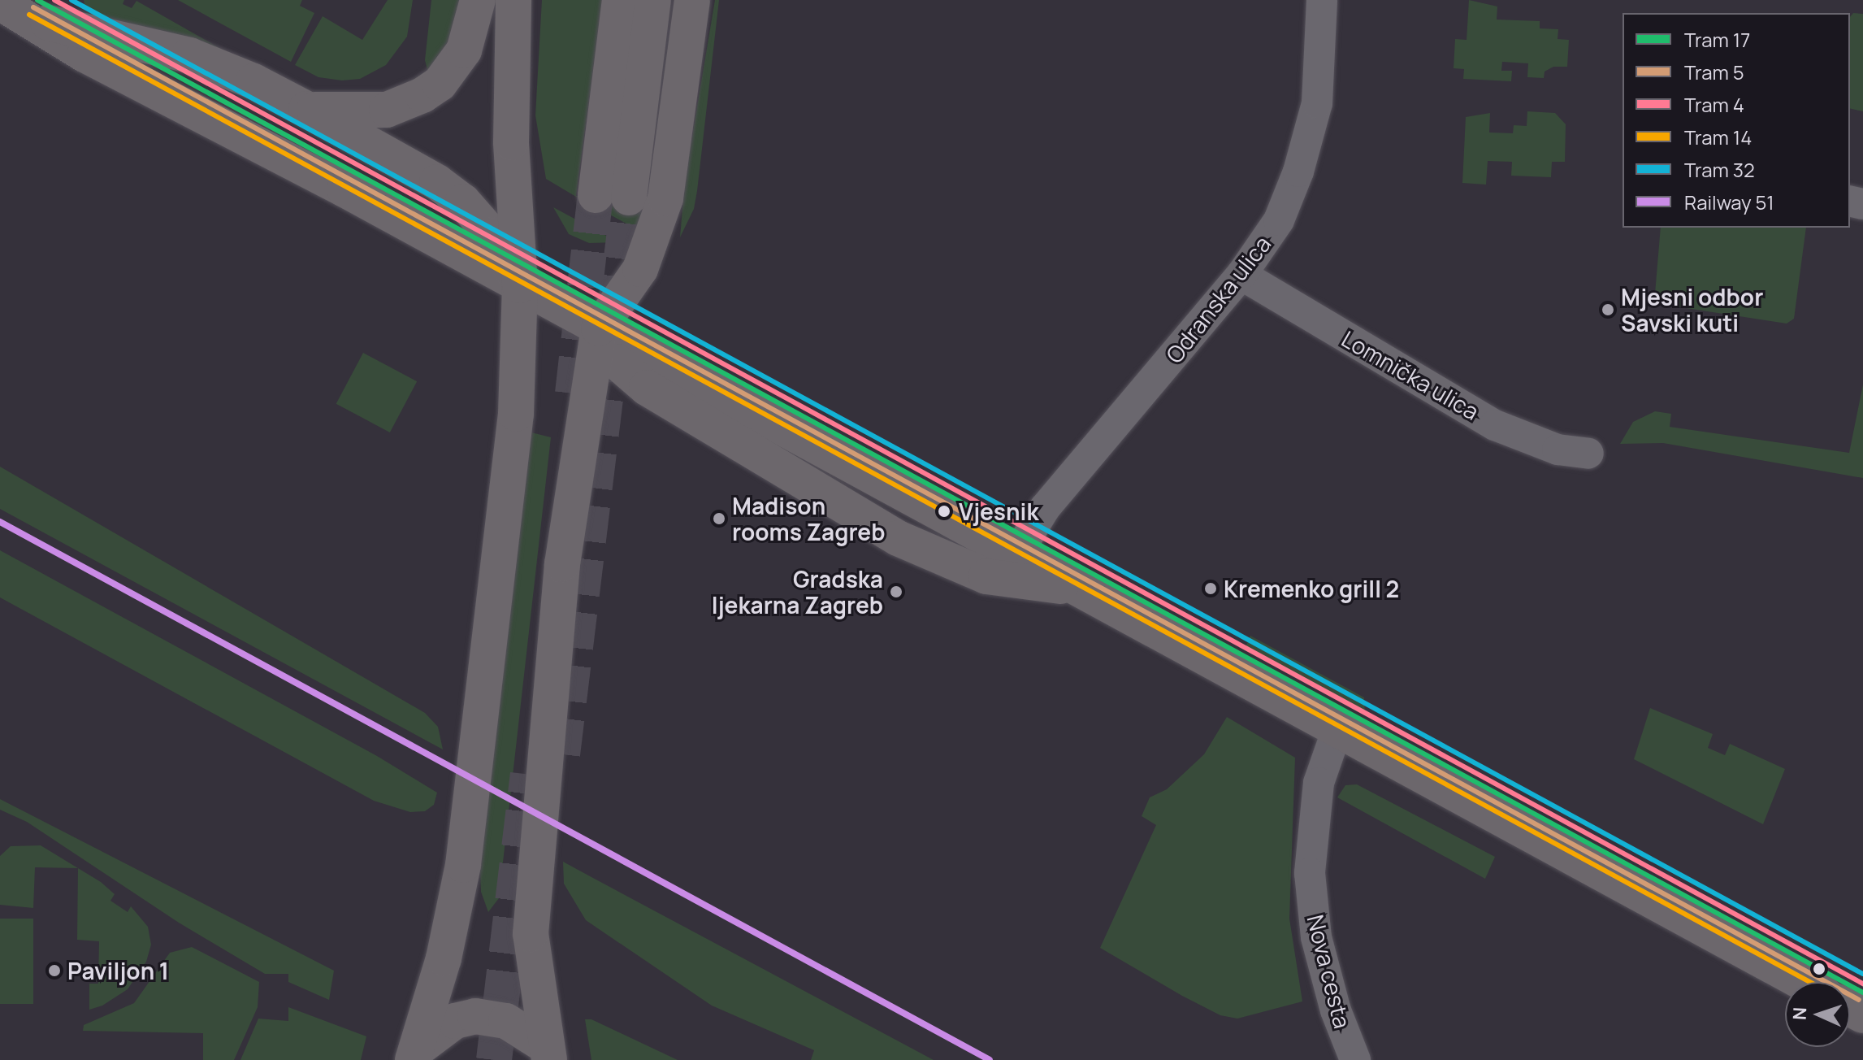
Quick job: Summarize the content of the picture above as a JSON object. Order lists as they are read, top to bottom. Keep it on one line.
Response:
{"streets":{"street":["Odranska ulica","Lomnička ulica","Nova cesta"]},"crossings":[["Odranska ulica","Lomnička ulica"]],"places":["Mjesni odbor Savski kuti","Vjesnik","Madison rooms Zagreb","Kremenko grill 2","Gradska ljekarna Zagreb","Paviljon 1"],"lines":["tram line 17","tram line 4","tram line 32","tram line 5","tram line 14","rail line 51"],"legend":["Tram 17","Tram 5","Tram 4","Tram 14","Tram 32","Railway 51"],"north":"left"}
